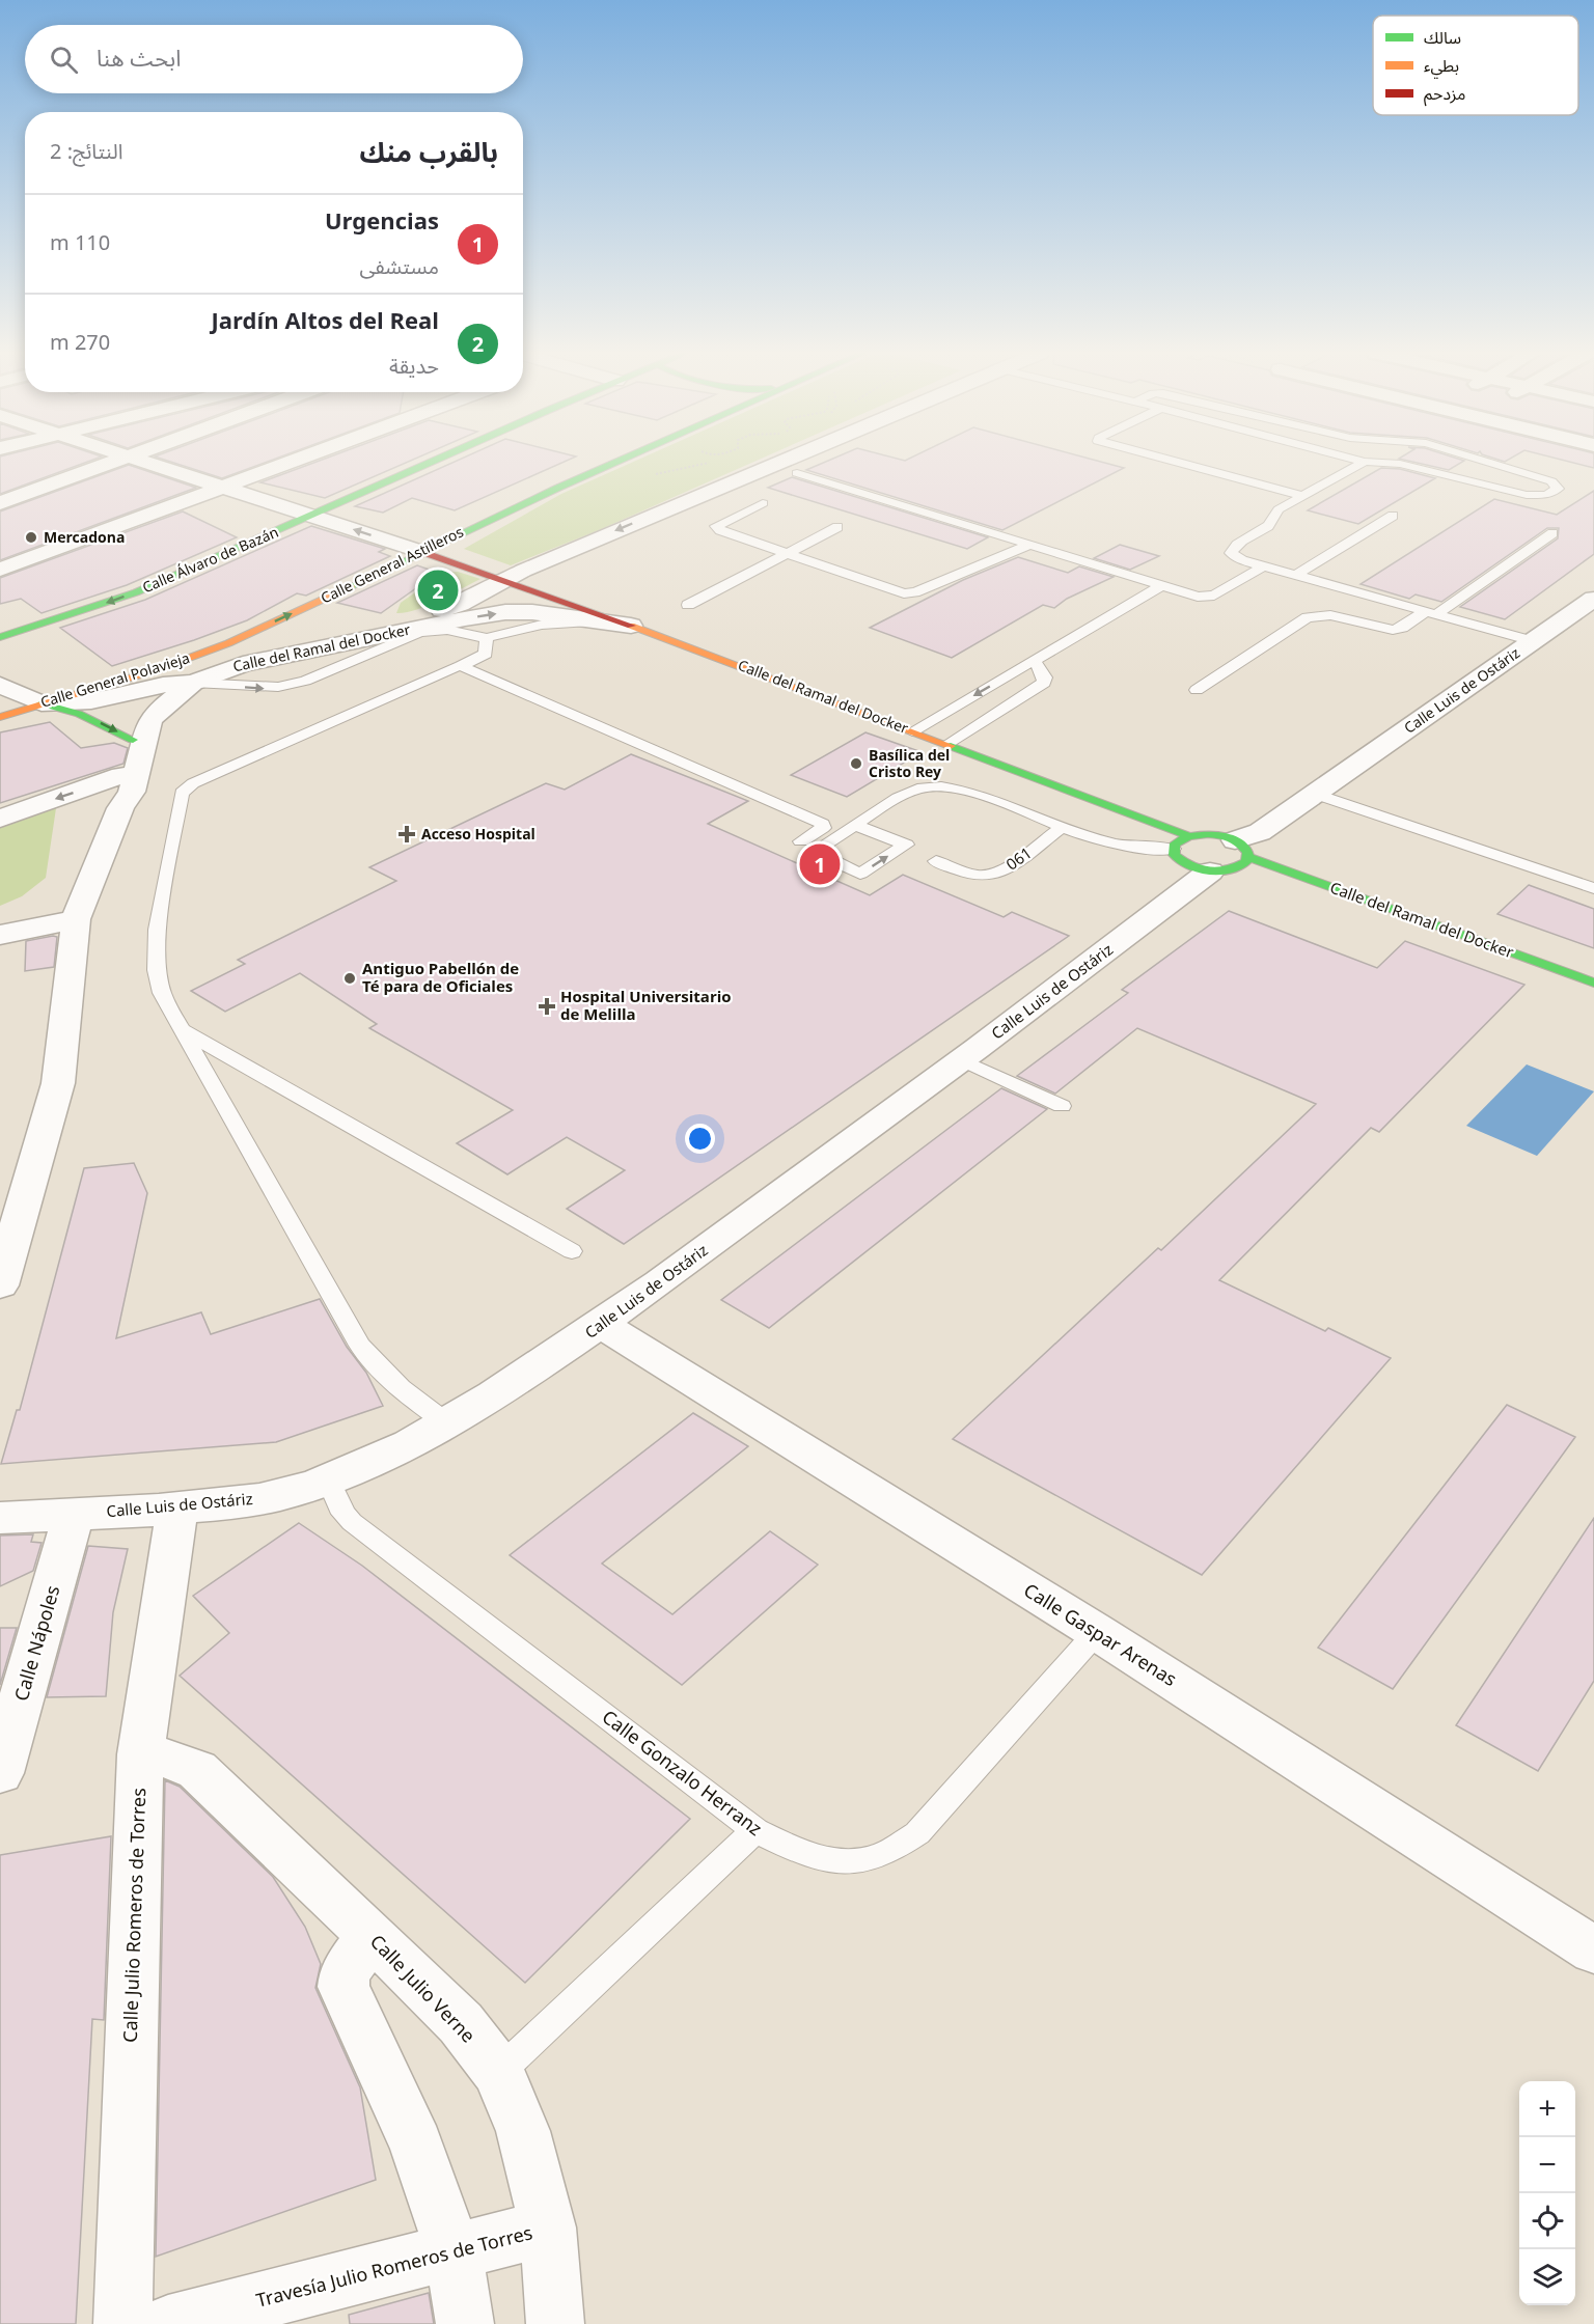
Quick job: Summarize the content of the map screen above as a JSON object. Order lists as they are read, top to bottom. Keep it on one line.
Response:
{"streets":{"main road":["Calle Álvaro de Bazán","Calle General Astilleros","Calle del Ramal del Docker","Calle General Polavieja"],"street":["Calle Luis de Ostáriz","Calle Gaspar Arenas","Calle Nápoles","Calle Julio Romeros de Torres","Calle Julio Verne","Travesía Julio Romeros de Torres"],"lane":["061","Calle Gonzalo Herranz"]},"crossings":[["Calle General Astilleros","Calle del Ramal del Docker"],["Calle General Astilleros","Calle General Polavieja"],["Calle del Ramal del Docker","Calle General Polavieja"],["Calle del Ramal del Docker","Calle Luis de Ostáriz"],["Calle Luis de Ostáriz","Calle Gaspar Arenas"],["Calle Luis de Ostáriz","Calle Nápoles"],["Calle Luis de Ostáriz","Calle Gonzalo Herranz"],["Calle Luis de Ostáriz","Calle Julio Romeros de Torres"],["Calle Gaspar Arenas","Calle Gonzalo Herranz"],["Calle Julio Romeros de Torres","Calle Julio Verne"],["Calle Julio Verne","Travesía Julio Romeros de Torres"]],"one_way":["Calle Álvaro de Bazán","Calle General Astilleros"],"places":{"other":["Mercadona","Basílica del Cristo Rey","Antiguo Pabellón de Té para de Oficiales"],"health":["Acceso Hospital","Hospital Universitario de Melilla"]},"legend":["سالك","بطيء","مزدحم"],"page":{"search":"ابحث هنا","heading":["بالقرب منك","النتائج: 2"],"list":[{"mark":"1","name":"Urgencias","note":"مستشفى","value":"110 m"},{"mark":"2","name":"Jardín Altos del Real","note":"حديقة","value":"270 m"}],"pins":["2","1"],"map_buttons":["+","−"]}}
